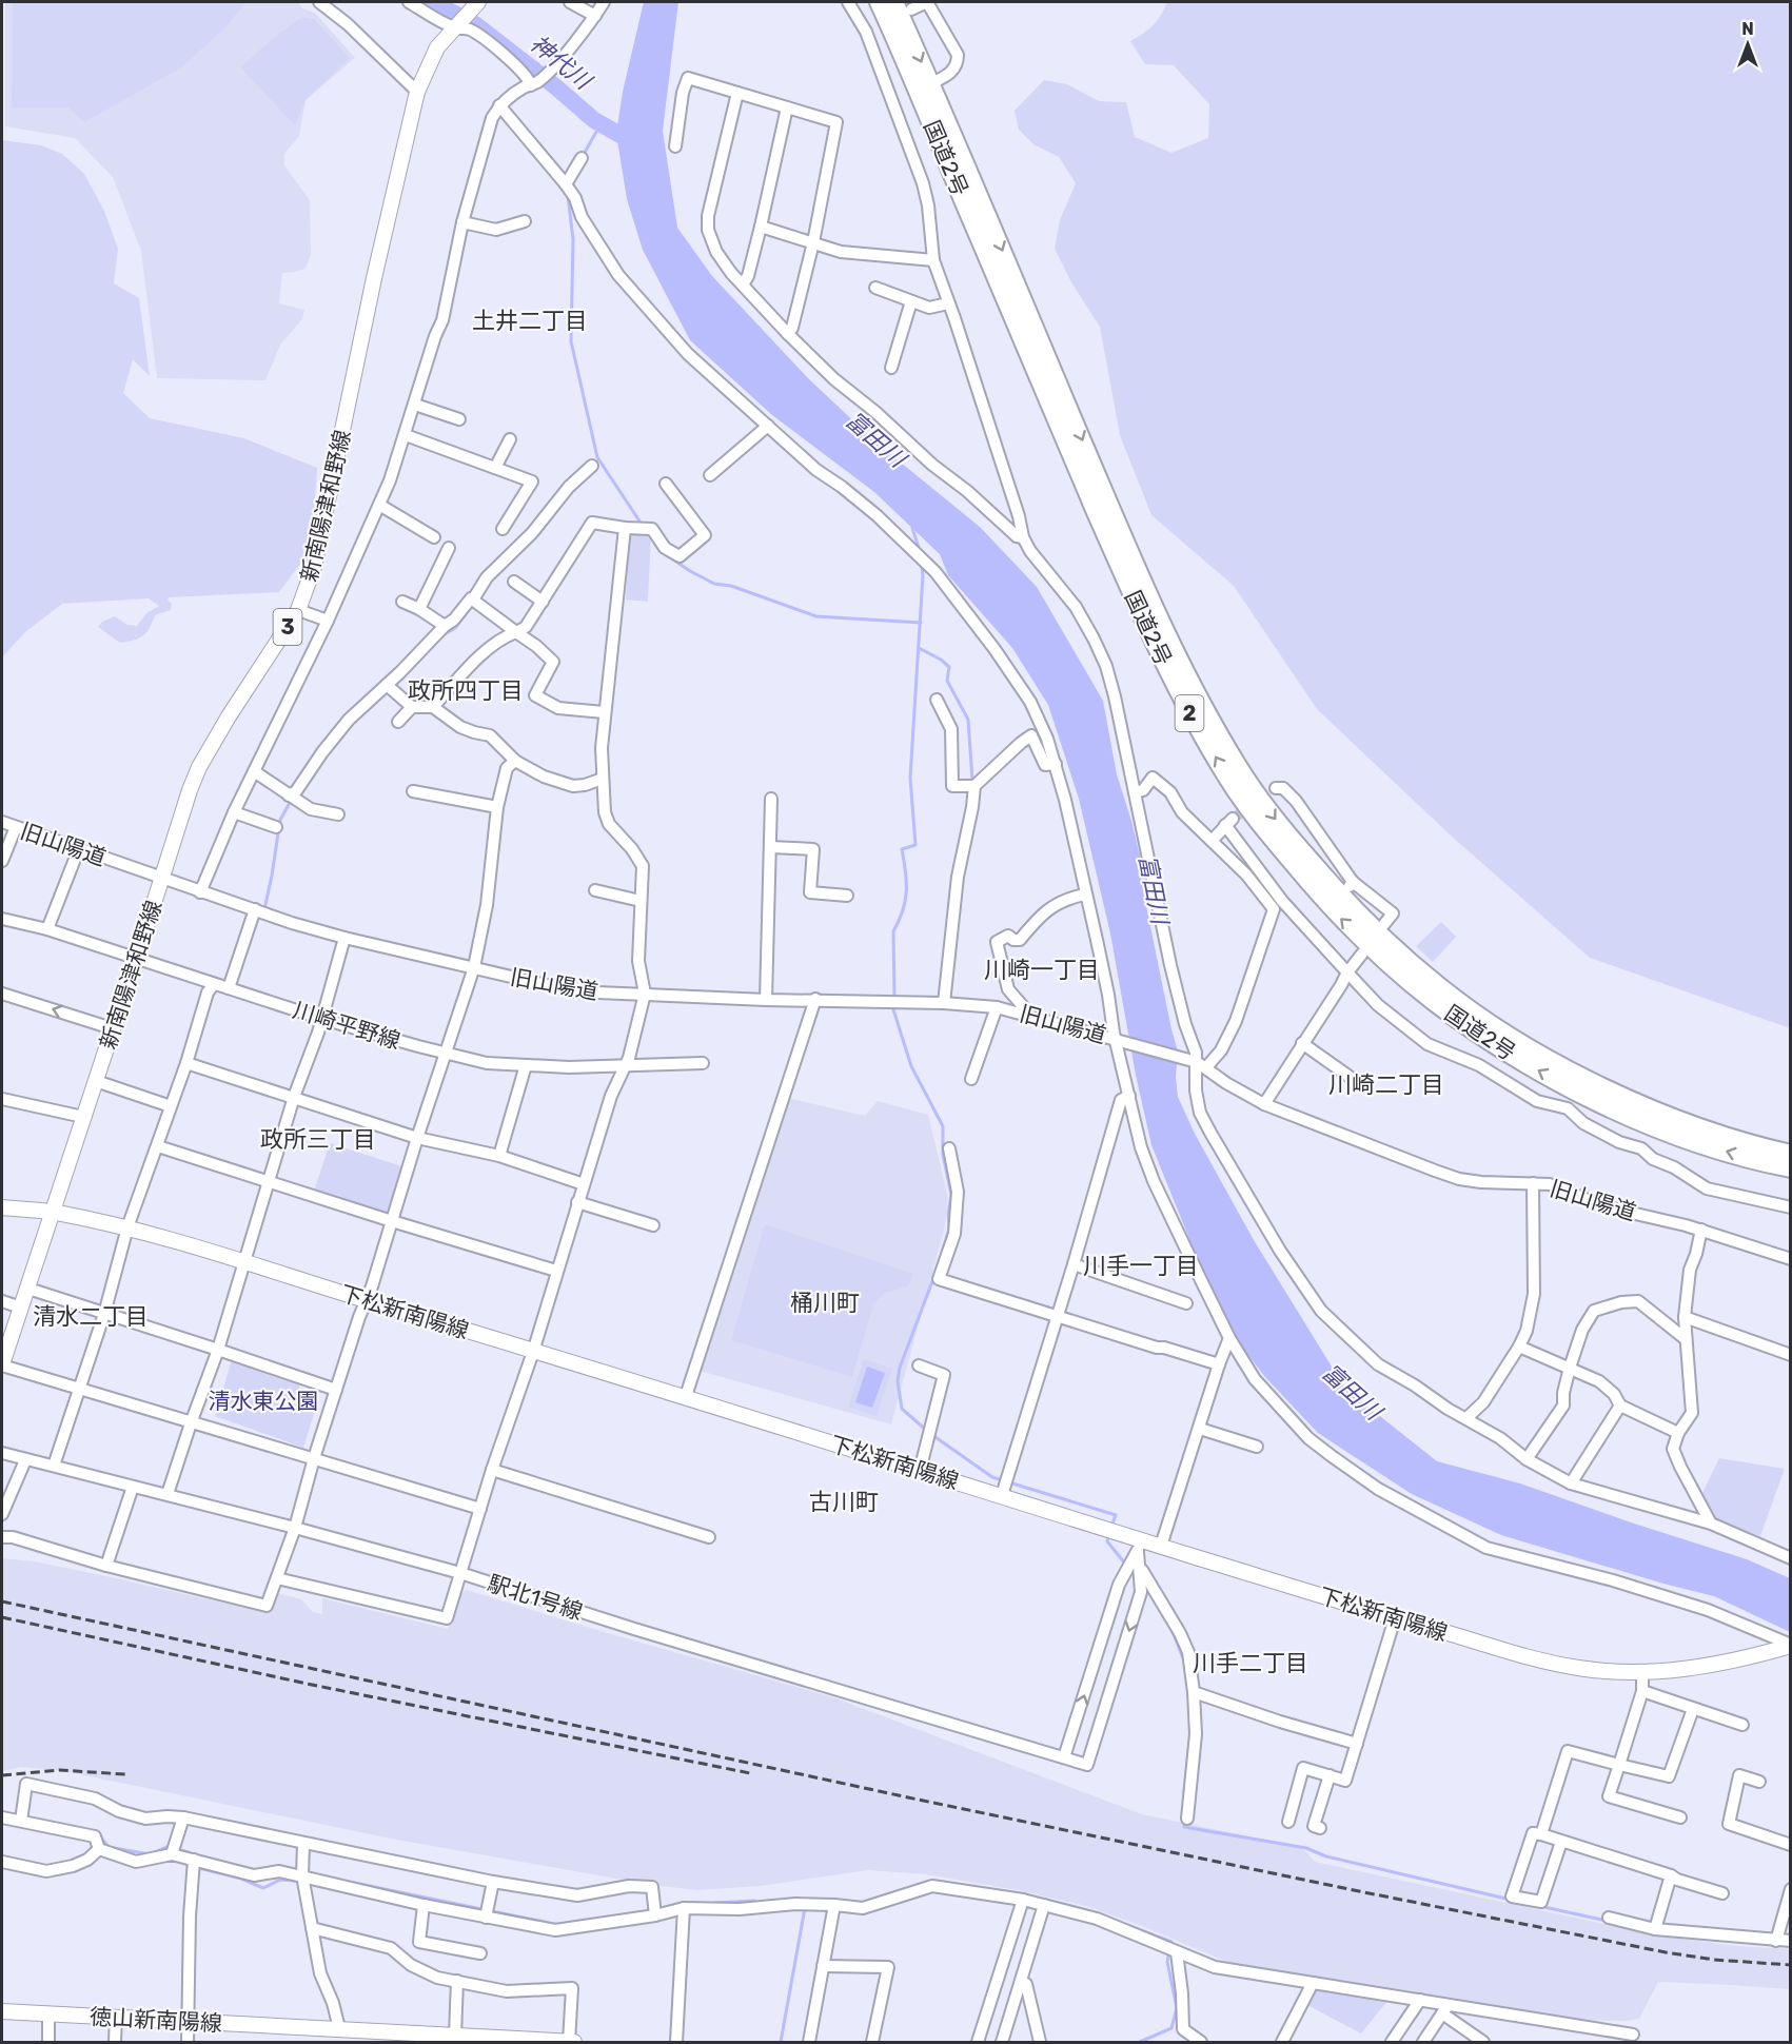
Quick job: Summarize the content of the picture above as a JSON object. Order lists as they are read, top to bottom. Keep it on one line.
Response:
{"streets":{"highway":["国道2号","2"],"main road":["新南陽津和野線","3","下松新南陽線","徳山新南陽線"],"street":["旧山陽道","川崎平野線","駅北1号線"]},"crossings":[["新南陽津和野線","旧山陽道"],["新南陽津和野線","川崎平野線"],["新南陽津和野線","下松新南陽線"]],"districts":["土井二丁目","政所四丁目","川崎一丁目","川崎二丁目","政所三丁目","川手一丁目","桶川町","清水二丁目","古川町","川手二丁目"],"water":["神代川","富田川"],"parks":["清水東公園"],"north":"top"}
